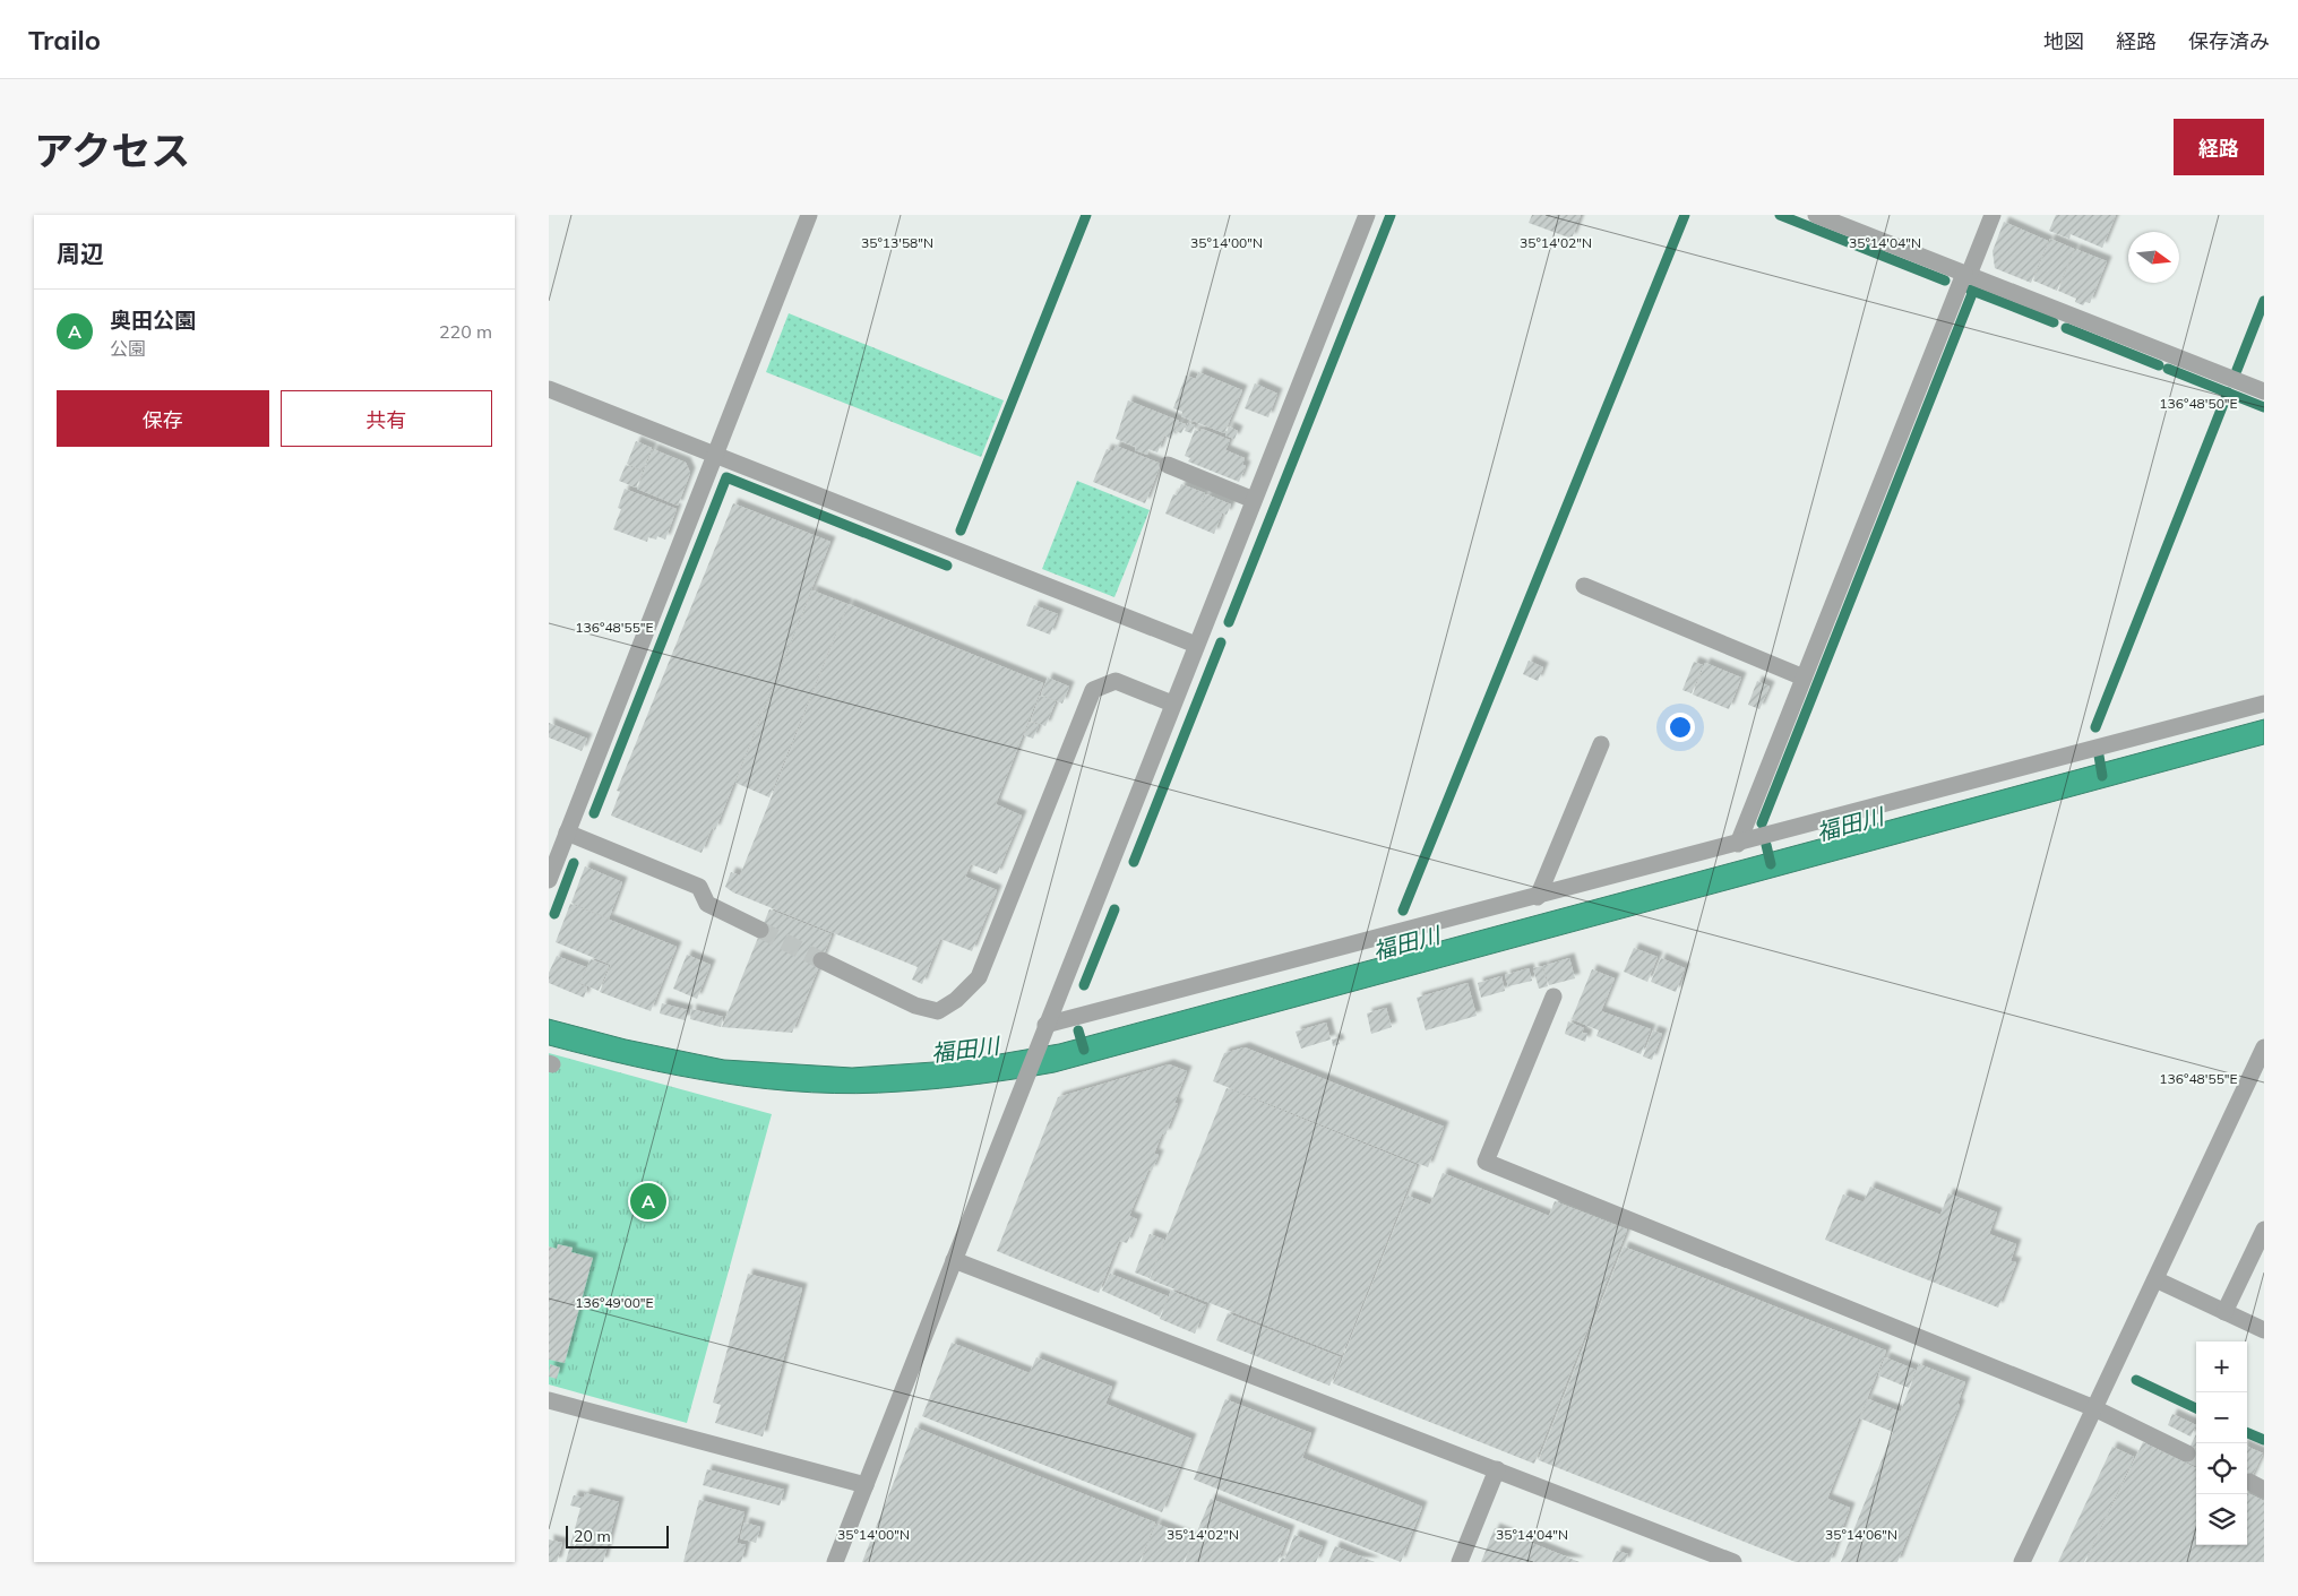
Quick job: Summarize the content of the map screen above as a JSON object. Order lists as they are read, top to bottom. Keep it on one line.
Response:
{"water":["福田川"],"scale_bar":"20 m","north":"right","page":{"header":"Trailo","nav":["地図","経路","保存済み"],"title":"アクセス","buttons":["経路",["保存","共有"]],"heading":"周辺","list":[{"mark":"A","name":"奥田公園","note":"公園","value":"220 m"}],"pins":"A","map_buttons":["+","−"],"scale":"20 m"},"coordinates":["35°13'58\"N","35°14'00\"N","35°14'02\"N","35°14'04\"N","136°48'50\"E","136°48'55\"E","136°49'00\"E","35°14'06\"N"]}
